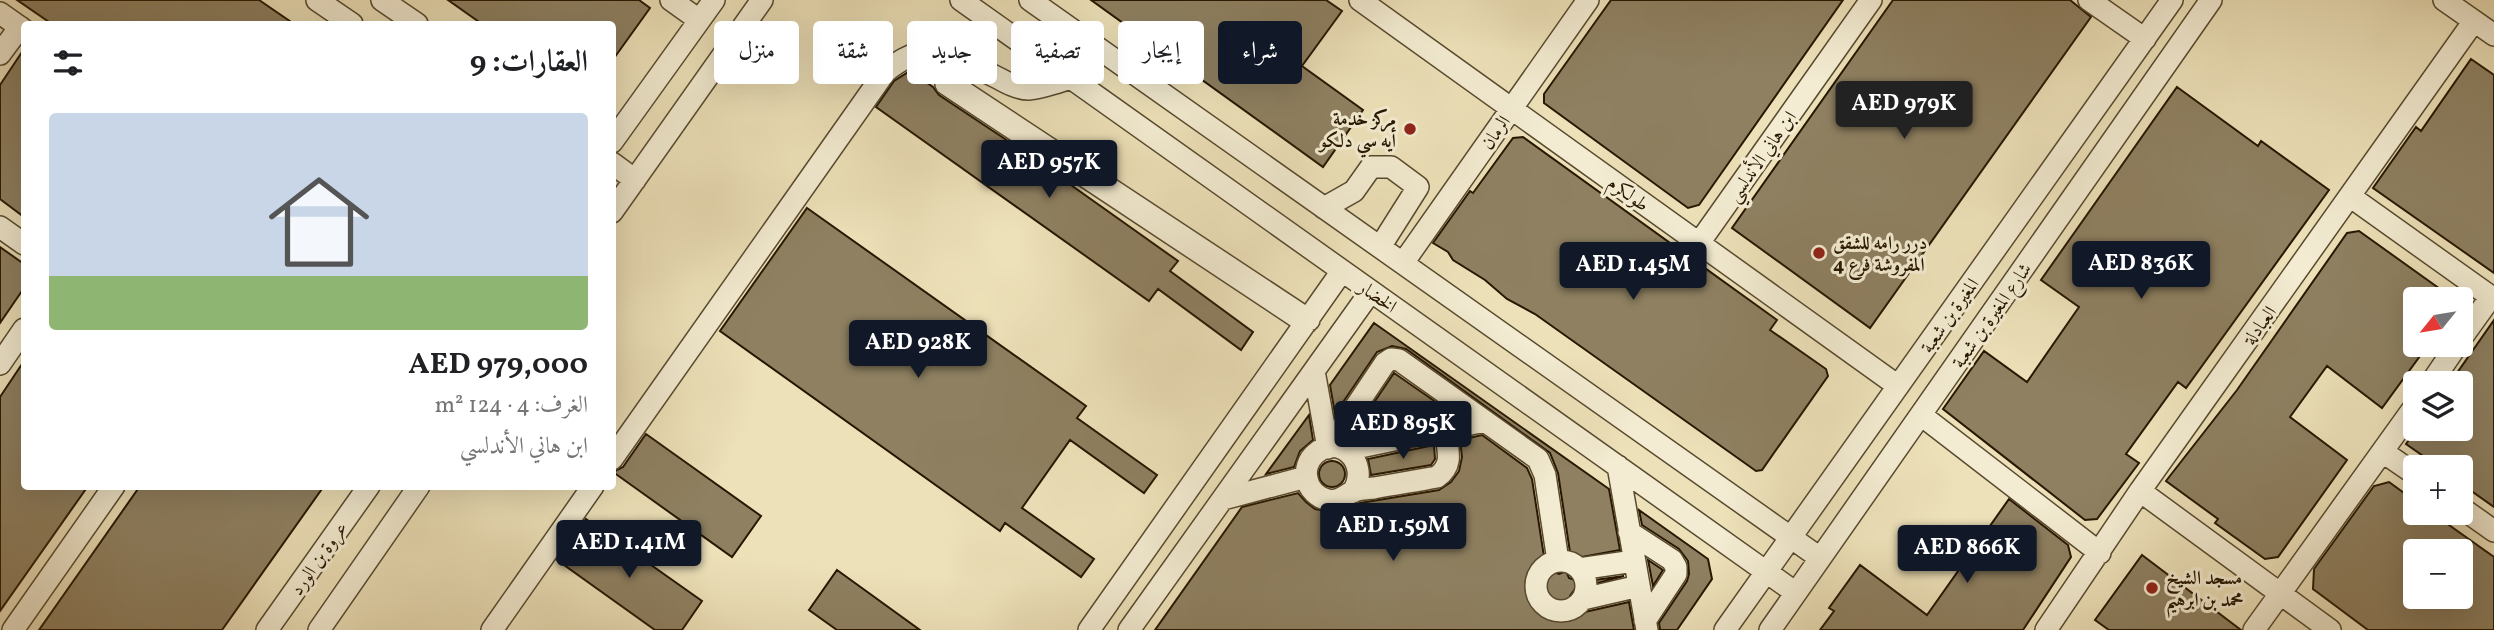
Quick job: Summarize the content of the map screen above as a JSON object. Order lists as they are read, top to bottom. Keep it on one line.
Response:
{"streets":{"street":["الرمان","ابن هاني الأندلسي","طولكرم","الخضار","المغيرة بن شعبة","شارع المغيرة بن شعبة","العبادلة","عروة بن الورد"]},"crossings":[["الرمان","طولكرم"],["ابن هاني الأندلسي","طولكرم"],["طولكرم","المغيرة بن شعبة"],["الخضار","المغيرة بن شعبة"],["الخضار","شارع المغيرة بن شعبة"]],"places":["مركز خدمة أيه سي دلكو","درر رامه للشقق المفروشة فرع 4","مسجد الشيخ محمد بن ابرهيم"],"north":"bottom left","page":{"chip":["شراء","إيجار","تصفية","جديد","شقة","منزل"],"heading":"العقارات: 9","price":["AED 979K","AED 957K","AED 836K","AED 1.45M","AED 928K","AED 895K","AED 1.59M","AED 1.41M","AED 866K"],"list":[{"name":"AED 979,000","note":"الغرف: 4 · 124 m² · ابن هاني الأندلسي"}],"map_buttons":["+","−"]}}
